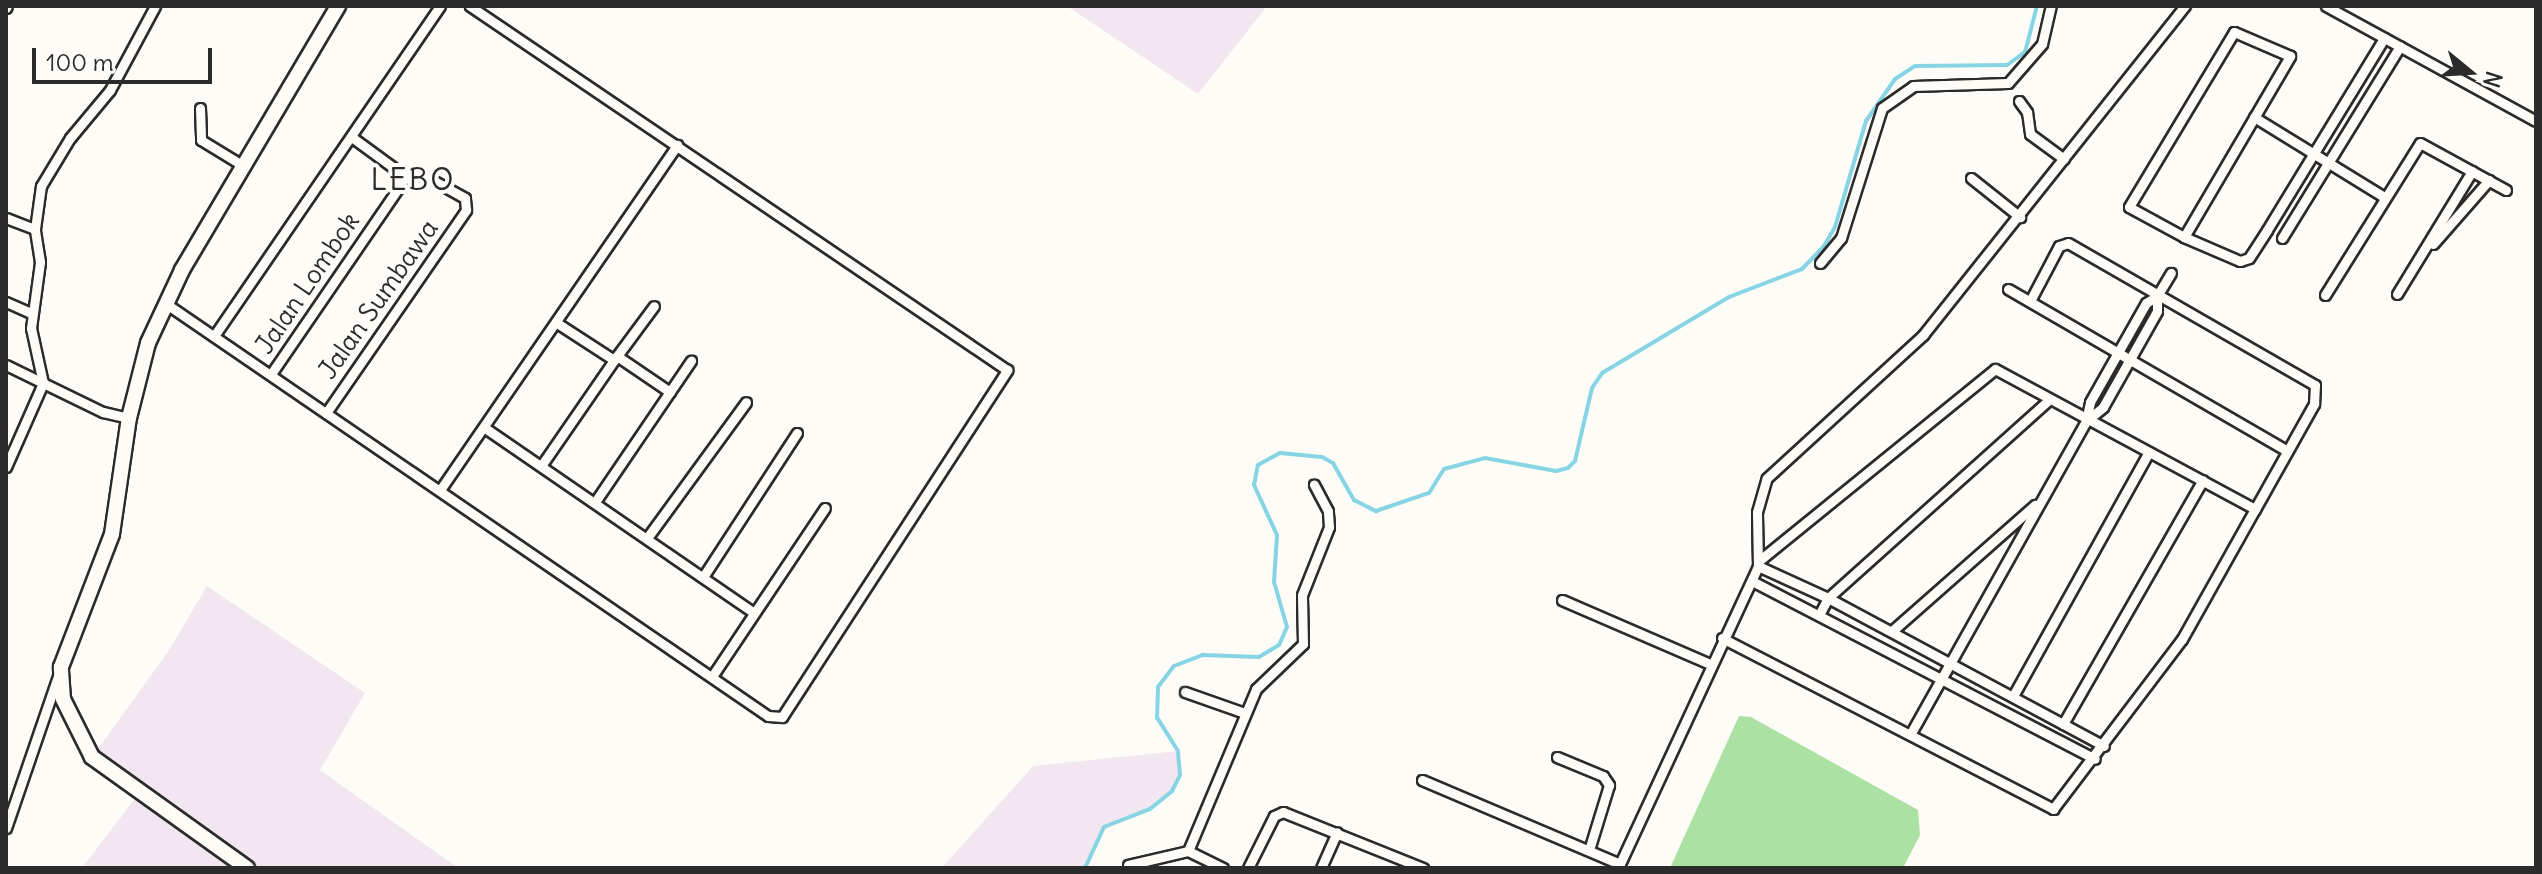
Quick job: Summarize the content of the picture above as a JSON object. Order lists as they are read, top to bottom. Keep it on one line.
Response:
{"streets":{"street":["Jalan Lombok","Jalan Sumbawa"]},"crossings":[["Jalan Lombok","Jalan Sumbawa"]],"districts":["LEBO"],"scale_bar":"100 m","north":"right"}
